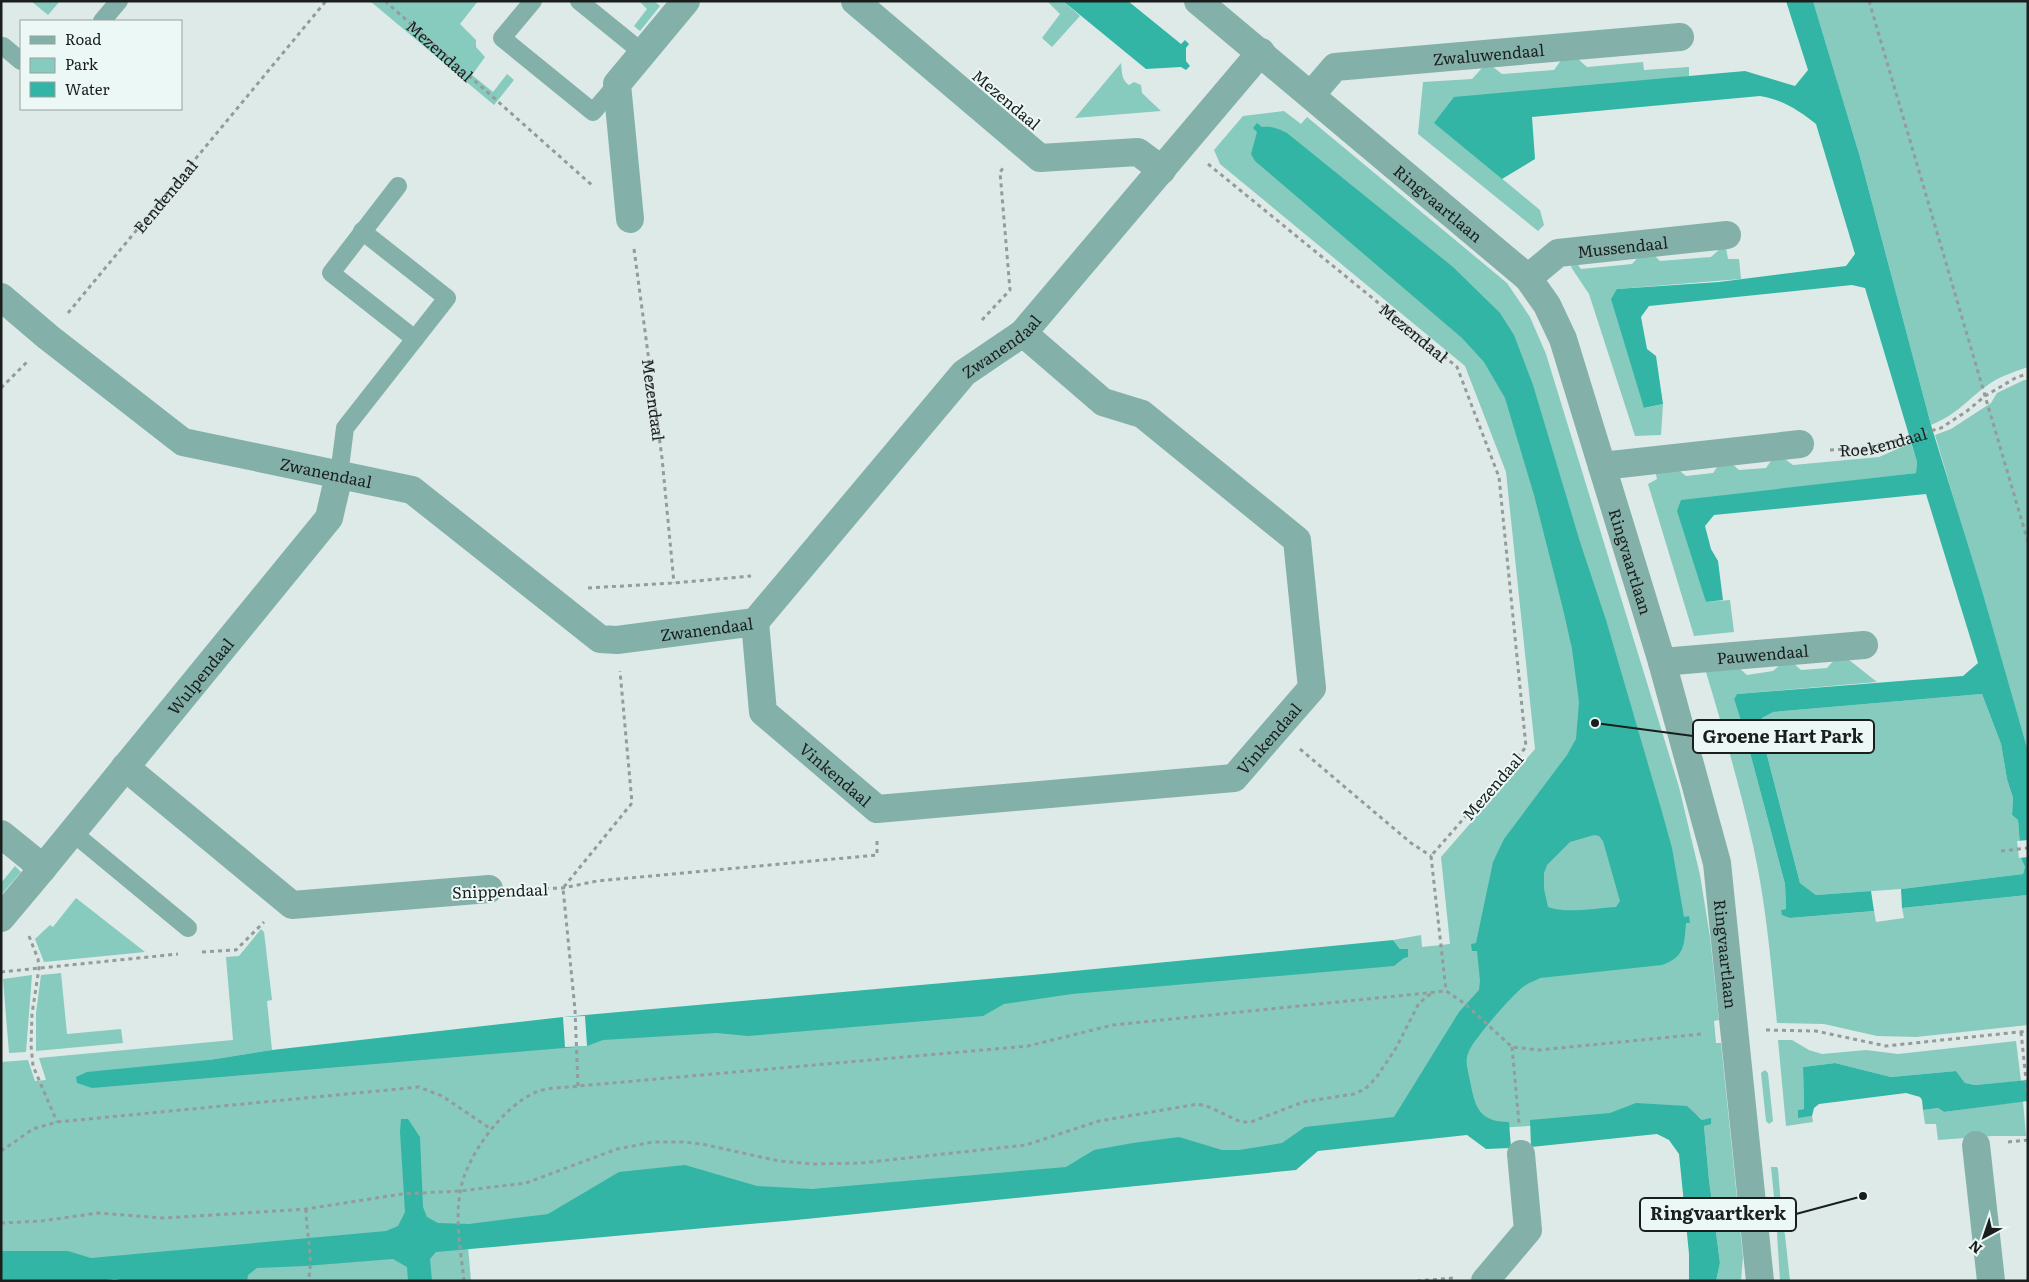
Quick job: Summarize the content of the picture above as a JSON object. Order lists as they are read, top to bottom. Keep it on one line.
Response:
{"streets":{"street":["Mezendaal","Zwaluwendaal","Ringvaartlaan","Mussendaal","Zwanendaal","Pauwendaal","Wulpendaal","Vinkendaal","Snippendaal"],"path":["Eendendaal","Roekendaal"]},"crossings":[["Mezendaal","Zwanendaal"],["Zwaluwendaal","Ringvaartlaan"],["Eendendaal","Zwanendaal"],["Ringvaartlaan","Mussendaal"],["Ringvaartlaan","Zwanendaal"],["Ringvaartlaan","Pauwendaal"],["Zwanendaal","Wulpendaal"],["Zwanendaal","Vinkendaal"],["Vinkendaal","Snippendaal"]],"places":["Groene Hart Park","Ringvaartkerk"],"legend":["Road","Park","Water"],"north":"bottom left"}
